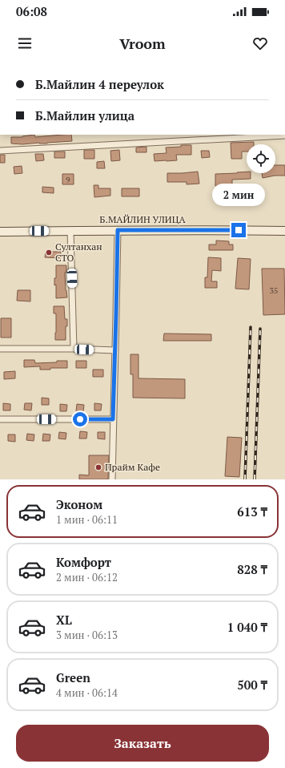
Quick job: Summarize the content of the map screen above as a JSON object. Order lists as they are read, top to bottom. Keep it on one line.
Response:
{"streets":{"street":["Б.МАЙЛИН УЛИЦА"]},"places":["Султанхан СТО","Прайм Кафе"],"house_numbers":["9","35"],"page":{"status":"06:08","header":"Vroom","banner":["Б.Майлин 4 переулок","Б.Майлин улица"],"bubble":"2 мин","list":[{"name":"Эконом","note":"1 мин · 06:11","value":"613 ₸"},{"name":"Комфорт","note":"2 мин · 06:12","value":"828 ₸"},{"name":"XL","note":"3 мин · 06:13","value":"1 040 ₸"},{"name":"Green","note":"4 мин · 06:14","value":"500 ₸"}],"buttons":"Заказать"}}
